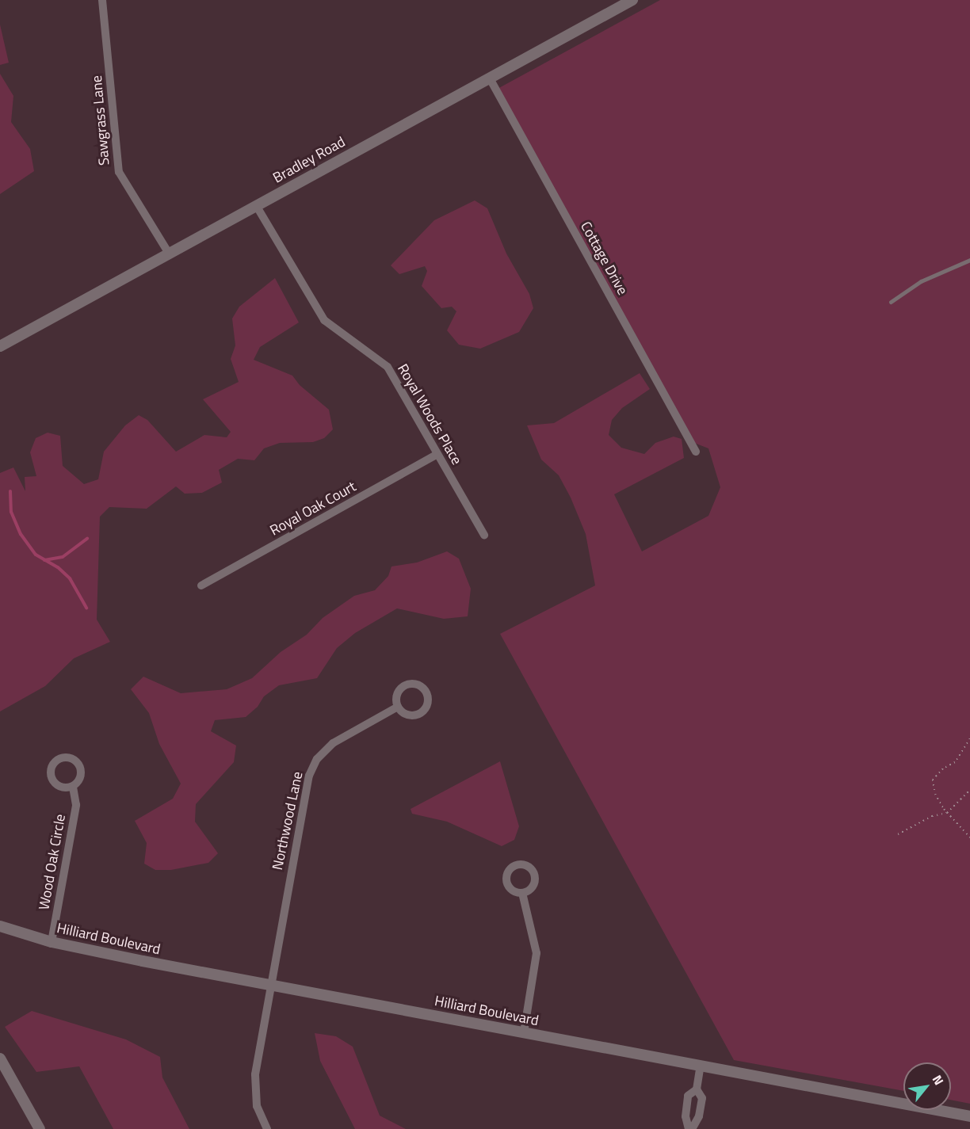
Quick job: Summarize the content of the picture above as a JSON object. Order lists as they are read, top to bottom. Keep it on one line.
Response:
{"streets":{"street":["Sawgrass Lane","Bradley Road","Cottage Drive","Royal Woods Place","Royal Oak Court","Northwood Lane","Wood Oak Circle","Hilliard Boulevard"]},"crossings":[["Sawgrass Lane","Bradley Road"],["Bradley Road","Cottage Drive"],["Bradley Road","Royal Woods Place"],["Royal Woods Place","Royal Oak Court"],["Northwood Lane","Hilliard Boulevard"],["Wood Oak Circle","Hilliard Boulevard"]],"north":"top right"}
